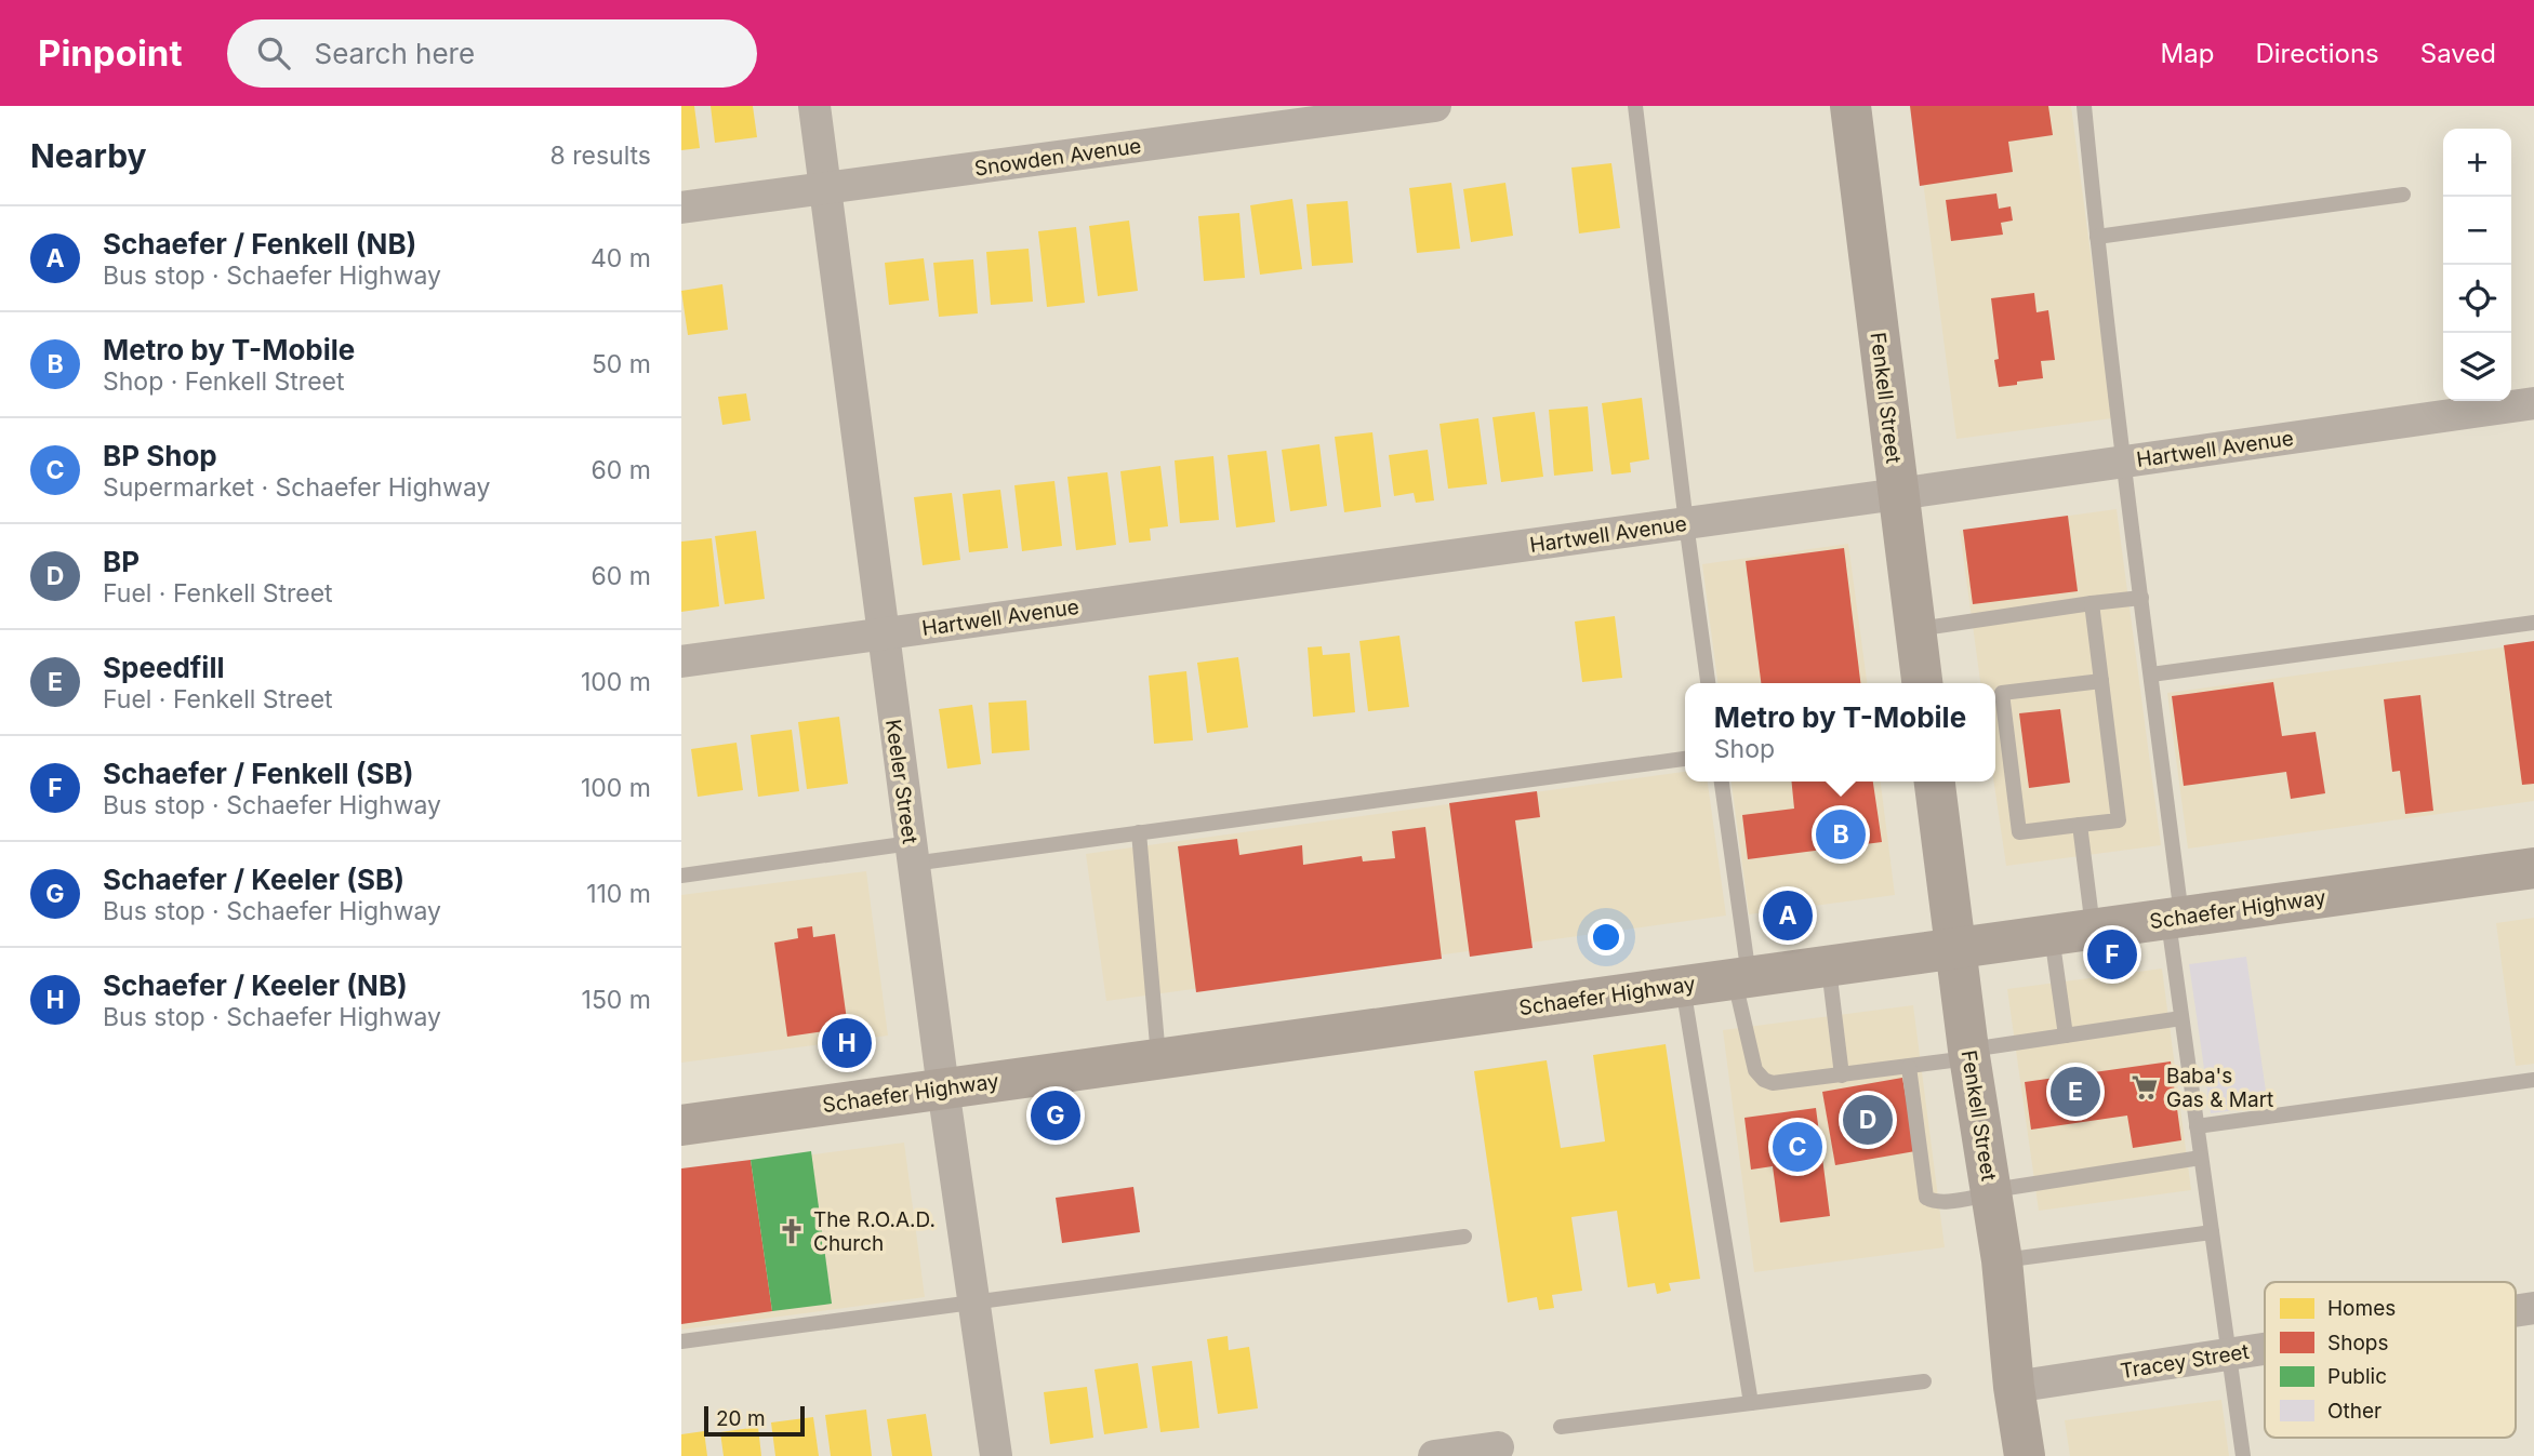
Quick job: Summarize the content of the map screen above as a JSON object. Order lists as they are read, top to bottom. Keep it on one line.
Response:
{"streets":{"street":["Snowden Avenue","Fenkell Street","Hartwell Avenue","Keeler Street","Schaefer Highway","Tracey Street"]},"crossings":[["Snowden Avenue","Keeler Street"],["Fenkell Street","Hartwell Avenue"],["Fenkell Street","Schaefer Highway"],["Fenkell Street","Tracey Street"],["Hartwell Avenue","Keeler Street"],["Keeler Street","Schaefer Highway"]],"places":{"supermarket":["Baba's Gas & Mart"],"church":["The R.O.A.D. Church"]},"legend":["Homes","Shops","Public","Other"],"scale_bar":"20 m","page":{"header":"Pinpoint","search":"Search here","nav":["Map","Directions","Saved"],"heading":["Nearby","8 results"],"map_buttons":["+","−"],"list":[{"mark":"A","name":"Schaefer / Fenkell (NB)","note":"Bus stop · Schaefer Highway","value":"40 m"},{"mark":"B","name":"Metro by T-Mobile","note":"Shop · Fenkell Street","value":"50 m"},{"mark":"C","name":"BP Shop","note":"Supermarket · Schaefer Highway","value":"60 m"},{"mark":"D","name":"BP","note":"Fuel · Fenkell Street","value":"60 m"},{"mark":"E","name":"Speedfill","note":"Fuel · Fenkell Street","value":"100 m"},{"mark":"F","name":"Schaefer / Fenkell (SB)","note":"Bus stop · Schaefer Highway","value":"100 m"},{"mark":"G","name":"Schaefer / Keeler (SB)","note":"Bus stop · Schaefer Highway","value":"110 m"},{"mark":"H","name":"Schaefer / Keeler (NB)","note":"Bus stop · Schaefer Highway","value":"150 m"}],"popup":["Metro by T-Mobile","Shop"],"pins":["B","A","F","H","E","G","D","C"],"scale":"20 m"}}
